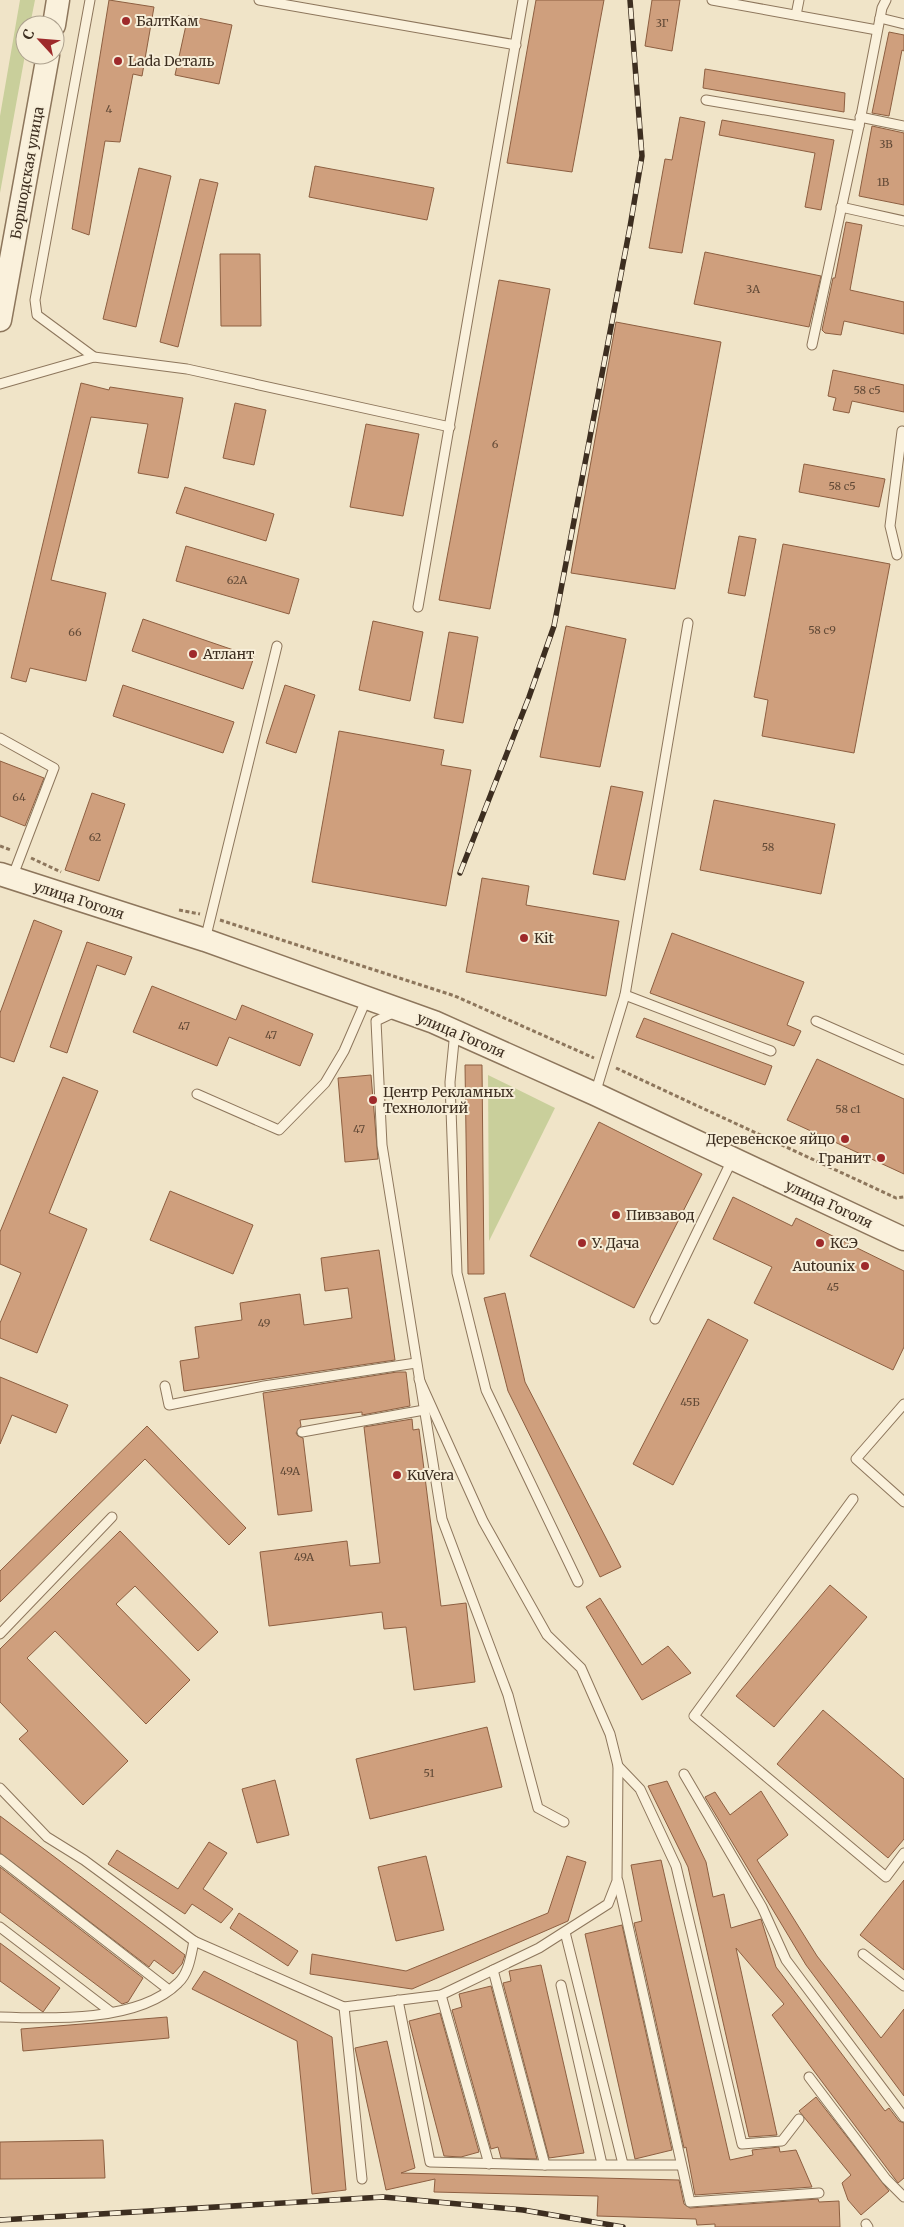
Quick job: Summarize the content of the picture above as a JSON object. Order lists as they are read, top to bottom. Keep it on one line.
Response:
{"streets":{"street":["Боршодская улица","улица Гоголя"]},"places":["БалтКам","Lada Dеталь","Атлант","Kit","Центр Рекламных Технологий","Деревенское яйцо","Гранит","Пивзавод","У. Дача","КСЭ","Autounix","KuVera"],"house_numbers":["3Г","4","3В","1В","3А","58 с5","6","58 с5","62А","58 с9","66","64","62","58","47","47","58 с1","47","45","49","45Б","49А","49А","51"],"north":"top left"}
